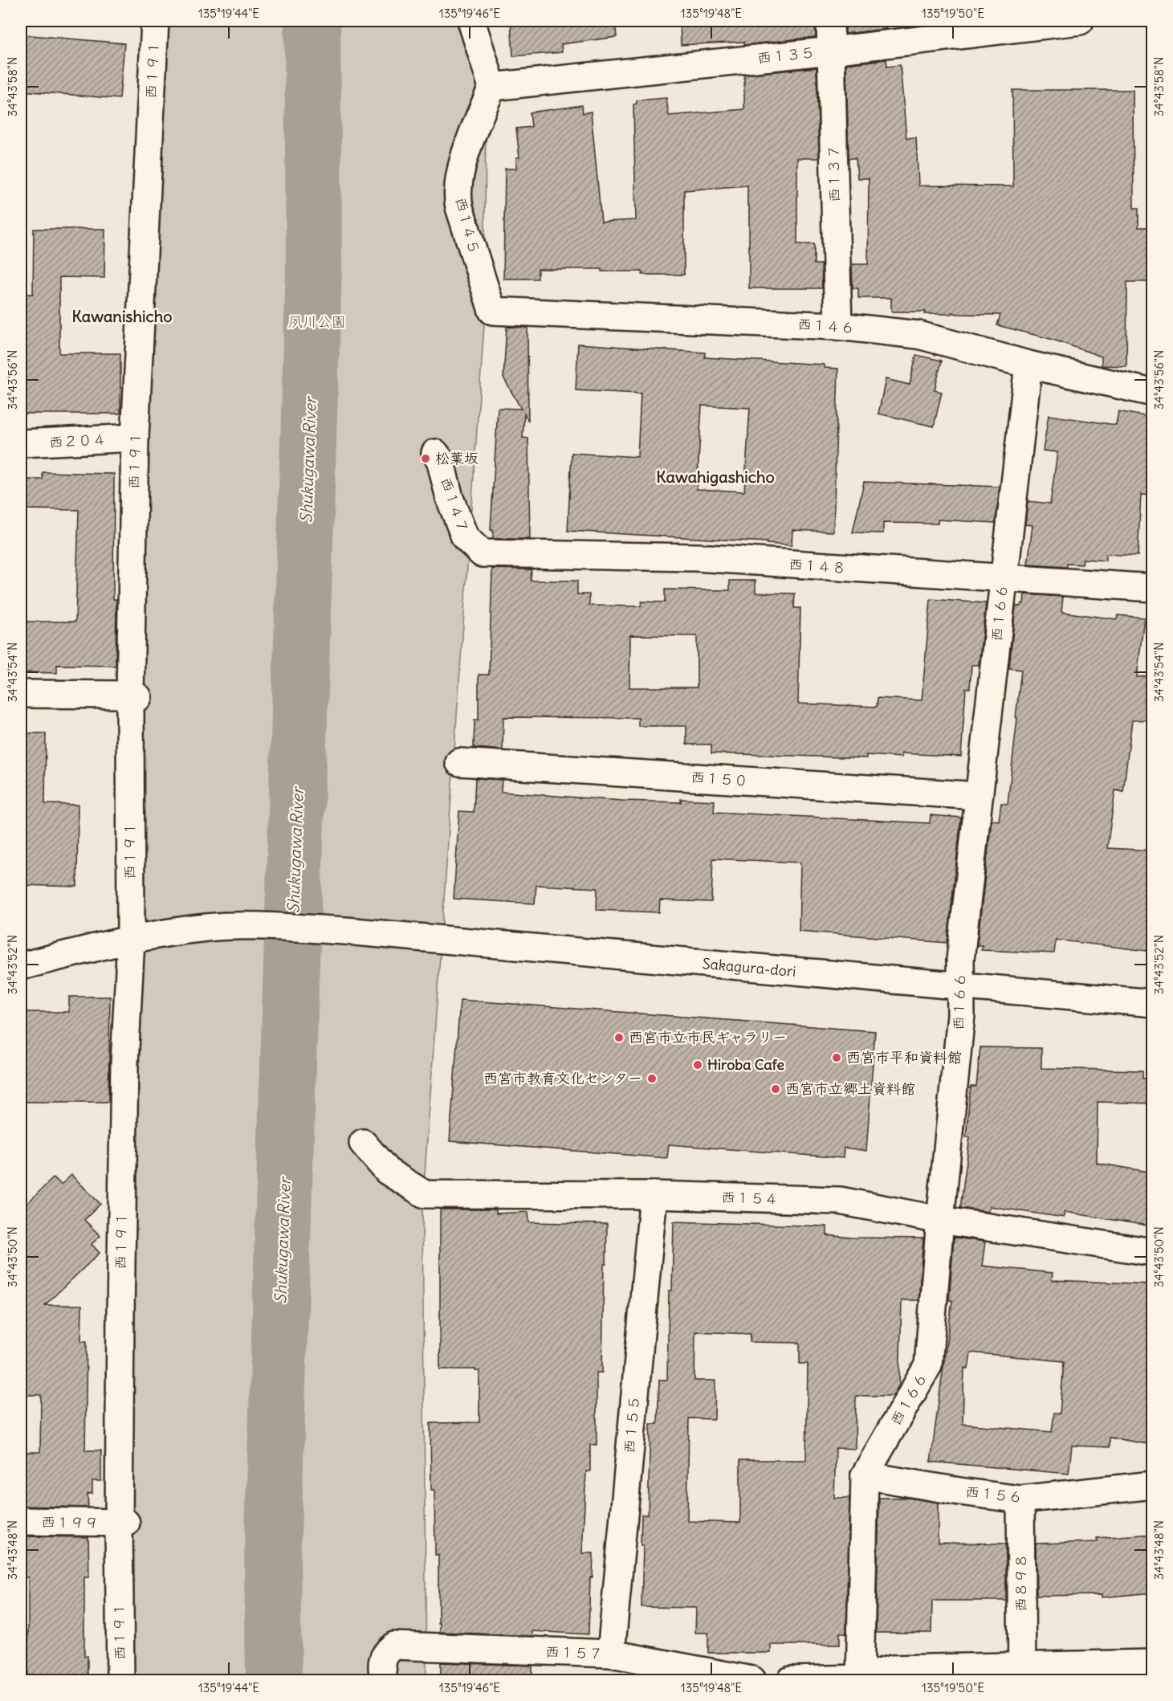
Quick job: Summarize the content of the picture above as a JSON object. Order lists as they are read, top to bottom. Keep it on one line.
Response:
{"streets":{"street":["西１３５","西１９１","西１３７","西１４５","西１４６","西２０４","西１４７","西１４８","西１６６","西１５０","Sakagura-dori","西１５４","西１５５","西１５６","西１９９","西８９８","西１５７"]},"crossings":[["西１３５","西１３７"],["西１３５","西１４５"],["西１９１","西２０４"],["西１９１","Sakagura-dori"],["西１９１","西１９９"],["西１３７","西１４６"],["西１４５","西１４６"],["西１４６","西１６６"],["西１４７","西１４８"],["西１４８","西１６６"],["西１６６","西１５０"],["西１６６","Sakagura-dori"],["西１６６","西１５４"],["西１６６","西１５６"],["西１５４","西１５５"],["西１５５","西１５７"],["西１５６","西８９８"]],"districts":["Kawanishicho","Kawahigashicho"],"water":["Shukugawa River"],"parks":["夙川公園"],"places":["松葉坂","西宮市立市民ギャラリー","西宮市平和資料館","Hiroba Cafe","西宮市教育文化センター","西宮市立郷土資料館"],"coordinates":["135°19'44\"E","135°19'46\"E","135°19'48\"E","135°19'50\"E","34°43'58\"N","34°43'56\"N","34°43'54\"N","34°43'52\"N","34°43'50\"N","34°43'48\"N"]}
